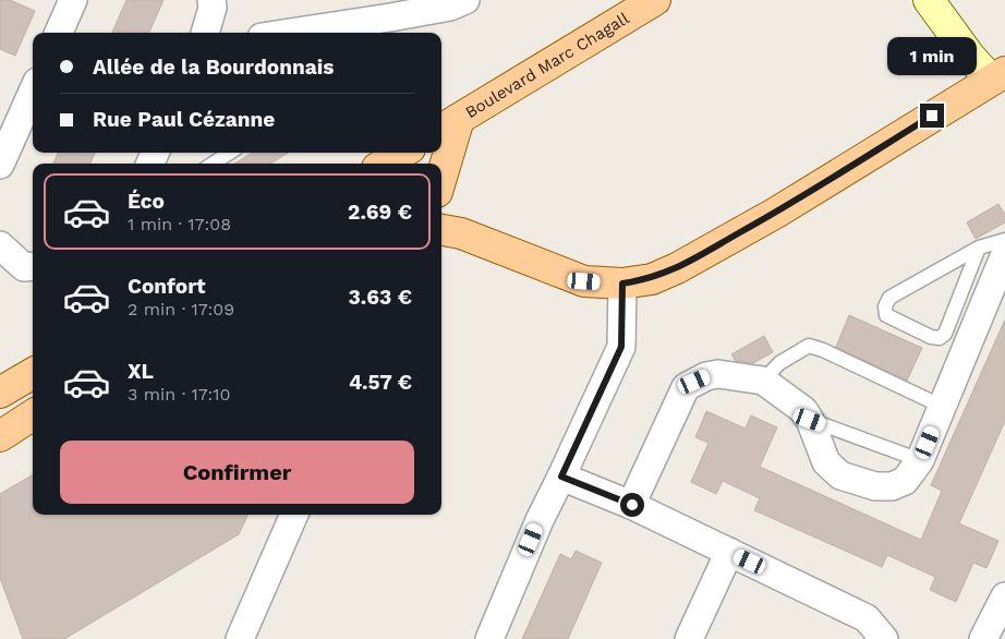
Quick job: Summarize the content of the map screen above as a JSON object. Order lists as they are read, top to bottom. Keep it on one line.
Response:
{"streets":{"main road":["Boulevard Marc Chagall"]},"page":{"banner":["Allée de la Bourdonnais","Rue Paul Cézanne"],"bubble":"1 min","list":[{"name":"Éco","note":"1 min · 17:08","value":"2.69 €"},{"name":"Confort","note":"2 min · 17:09","value":"3.63 €"},{"name":"XL","note":"3 min · 17:10","value":"4.57 €"}],"buttons":"Confirmer"}}
